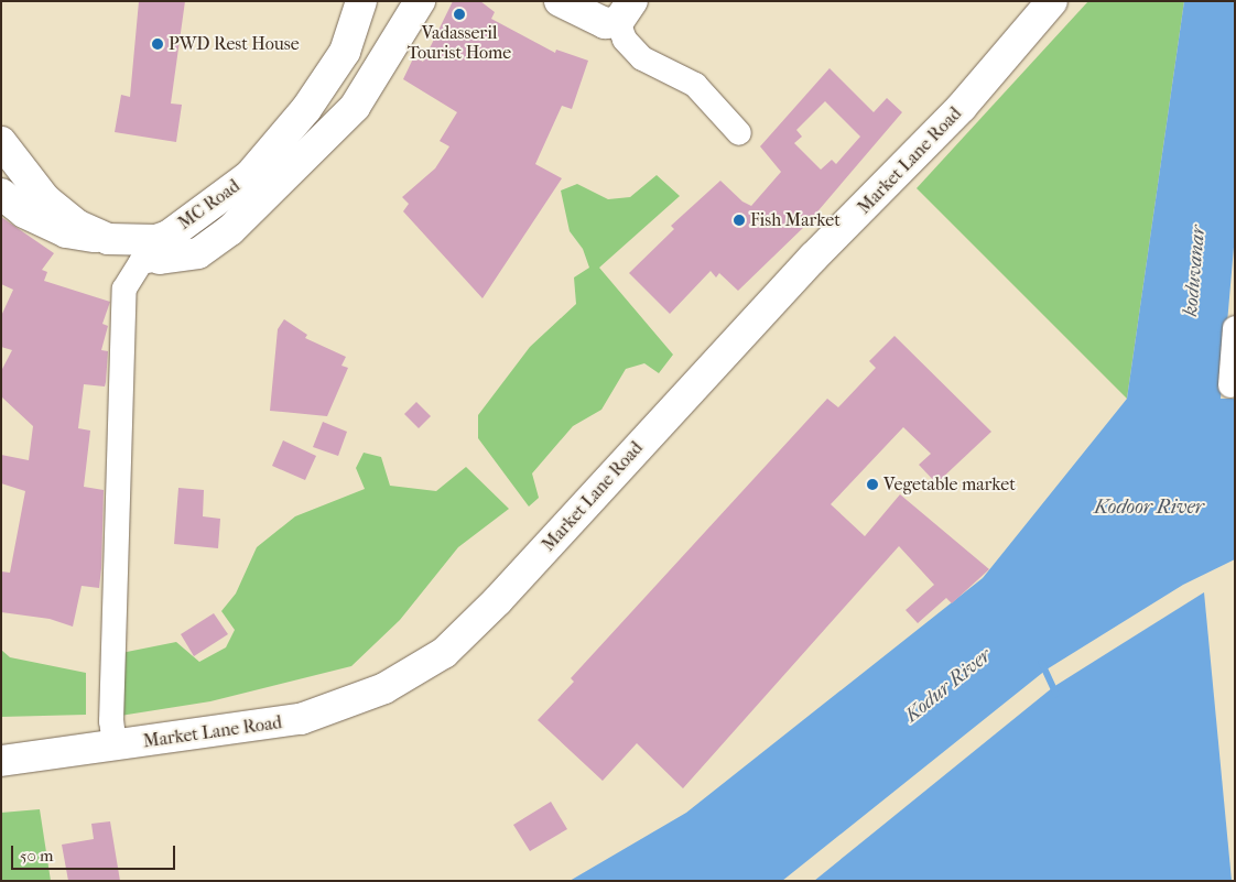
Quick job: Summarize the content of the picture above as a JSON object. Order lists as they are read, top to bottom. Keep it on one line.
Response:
{"streets":{"main road":["Market Lane Road","MC Road"]},"water":["koduvanar","Kodoor River","Kodur River"],"places":["Vadasseril Tourist Home","PWD Rest House","Fish Market","Vegetable market"],"scale_bar":"50 m"}
